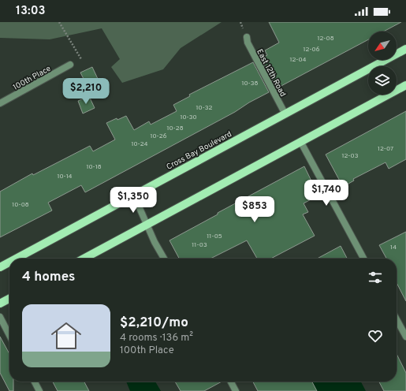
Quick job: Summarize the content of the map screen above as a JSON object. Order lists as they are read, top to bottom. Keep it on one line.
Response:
{"streets":{"main road":["Cross Bay Boulevard"],"street":["East 12th Road","100th Place"]},"crossings":[["East 12th Road","Cross Bay Boulevard"]],"house_numbers":["12-08","12-06","12-04","10-38","10-32","10-30","10-28","10-26","10-24","12-07","12-03","10-18","10-14","10-08","11-05","11-03","14"],"north":"bottom left","page":{"status":"13:03","price":["$2,210","$1,740","$1,350","$853"],"heading":"4 homes","list":[{"name":"$2,210/mo","note":"4 rooms · 136 m² · 100th Place"}]}}
